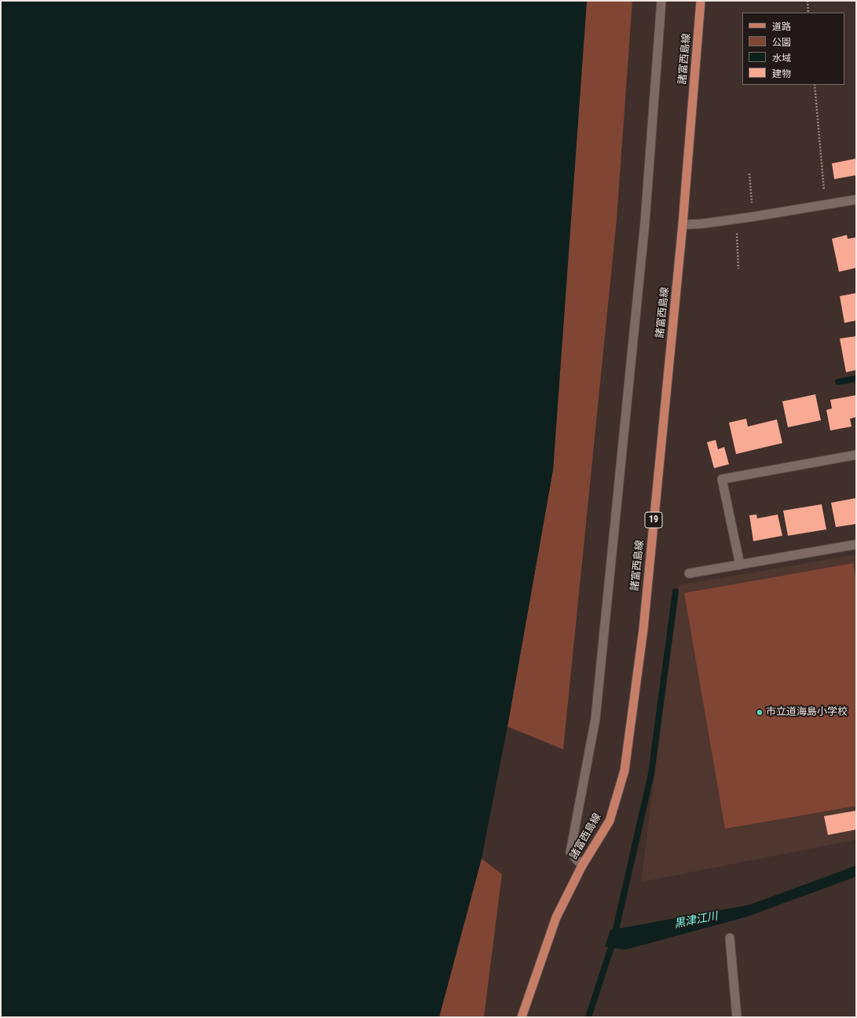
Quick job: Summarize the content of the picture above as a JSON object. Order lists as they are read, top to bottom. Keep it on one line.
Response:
{"streets":{"main road":["諸富西島線","19"]},"water":["黒津江川"],"places":["市立道海島小学校"],"legend":["道路","公園","水域","建物"]}
